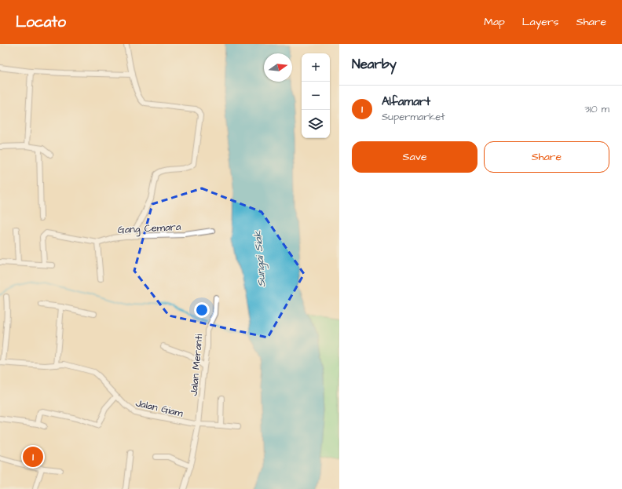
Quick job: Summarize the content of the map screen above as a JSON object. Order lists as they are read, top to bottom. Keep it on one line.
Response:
{"streets":{"street":["Gang Cemara","Jalan Meranti","Jalan Giam"]},"crossings":[["Jalan Meranti","Jalan Giam"]],"water":["Sungai Siak"],"north":"right","page":{"header":"Locato","nav":["Map","Layers","Share"],"heading":"Nearby","map_buttons":["+","−"],"list":[{"mark":"1","name":"Alfamart","note":"Supermarket","value":"310 m"}],"buttons":["Save","Share"],"pins":"1"}}
